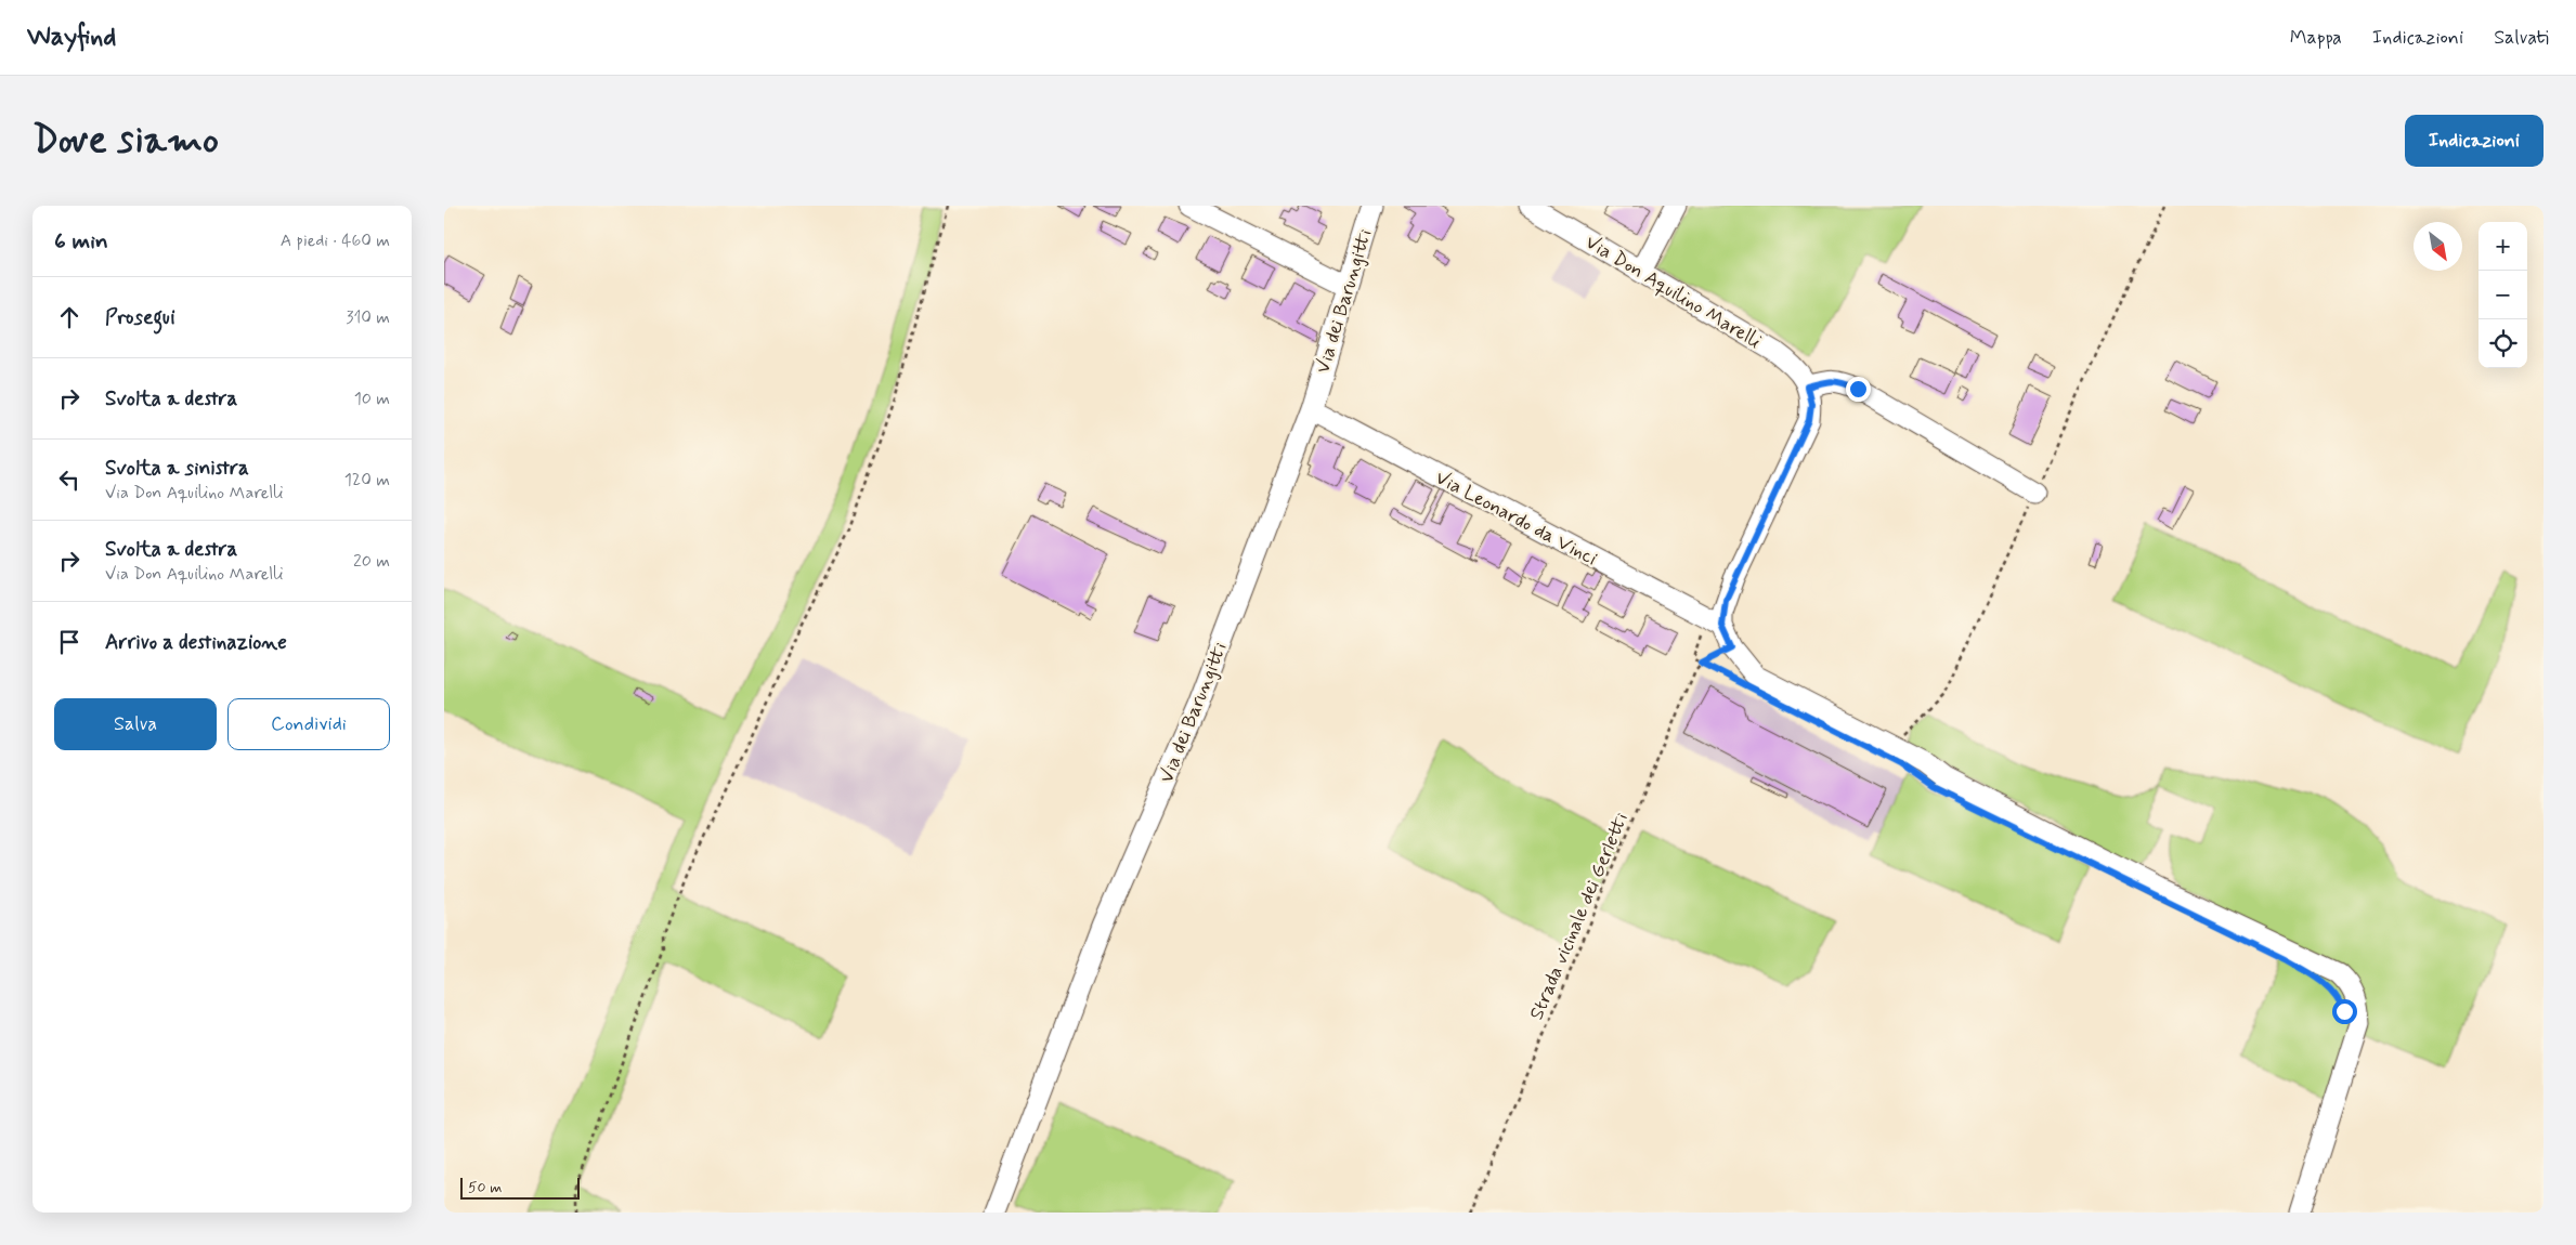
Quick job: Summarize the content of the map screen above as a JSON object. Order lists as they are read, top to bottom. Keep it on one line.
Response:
{"streets":{"street":["Via Don Aquilino Marelli","Via dei Barungitti","Via Leonardo da Vinci"],"path":["Strada vicinale dei Gerletti"]},"crossings":[["Via Don Aquilino Marelli","Via Leonardo da Vinci"],["Via dei Barungitti","Via Leonardo da Vinci"]],"scale_bar":"50 m","north":"bottom right","page":{"header":"Wayfind","nav":["Mappa","Indicazioni","Salvati"],"buttons":["Indicazioni",["Salva","Condividi"]],"title":"Dove siamo","heading":["6 min","A piedi · 460 m"],"map_buttons":["+","−"],"list":[["Prosegui","310 m"],["Svolta a destra","10 m"],["Svolta a sinistra","Via Don Aquilino Marelli","120 m"],["Svolta a destra","Via Don Aquilino Marelli","20 m"],"Arrivo a destinazione"],"scale":"50 m"}}
